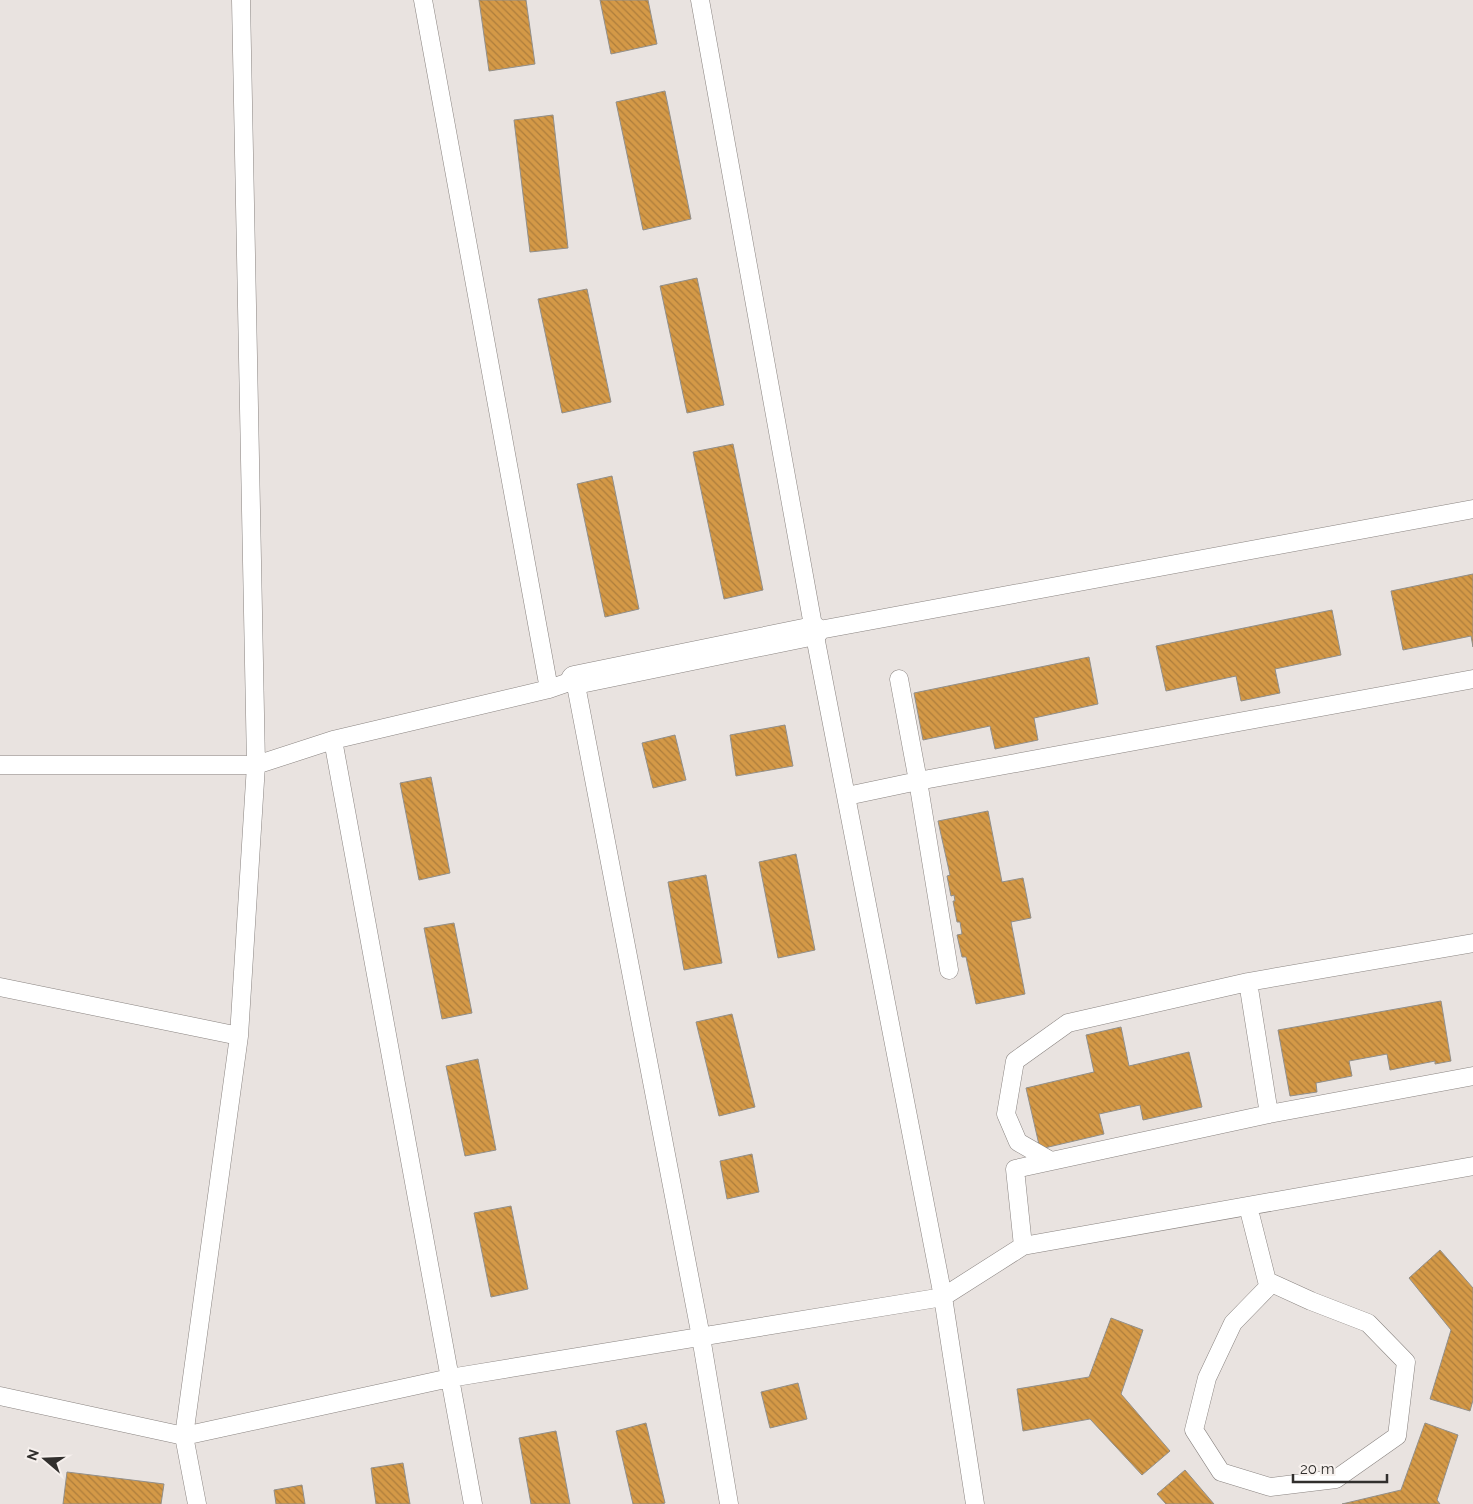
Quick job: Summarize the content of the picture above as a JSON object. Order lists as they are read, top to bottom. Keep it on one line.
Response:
{"scale_bar":"20 m","north":"left"}
